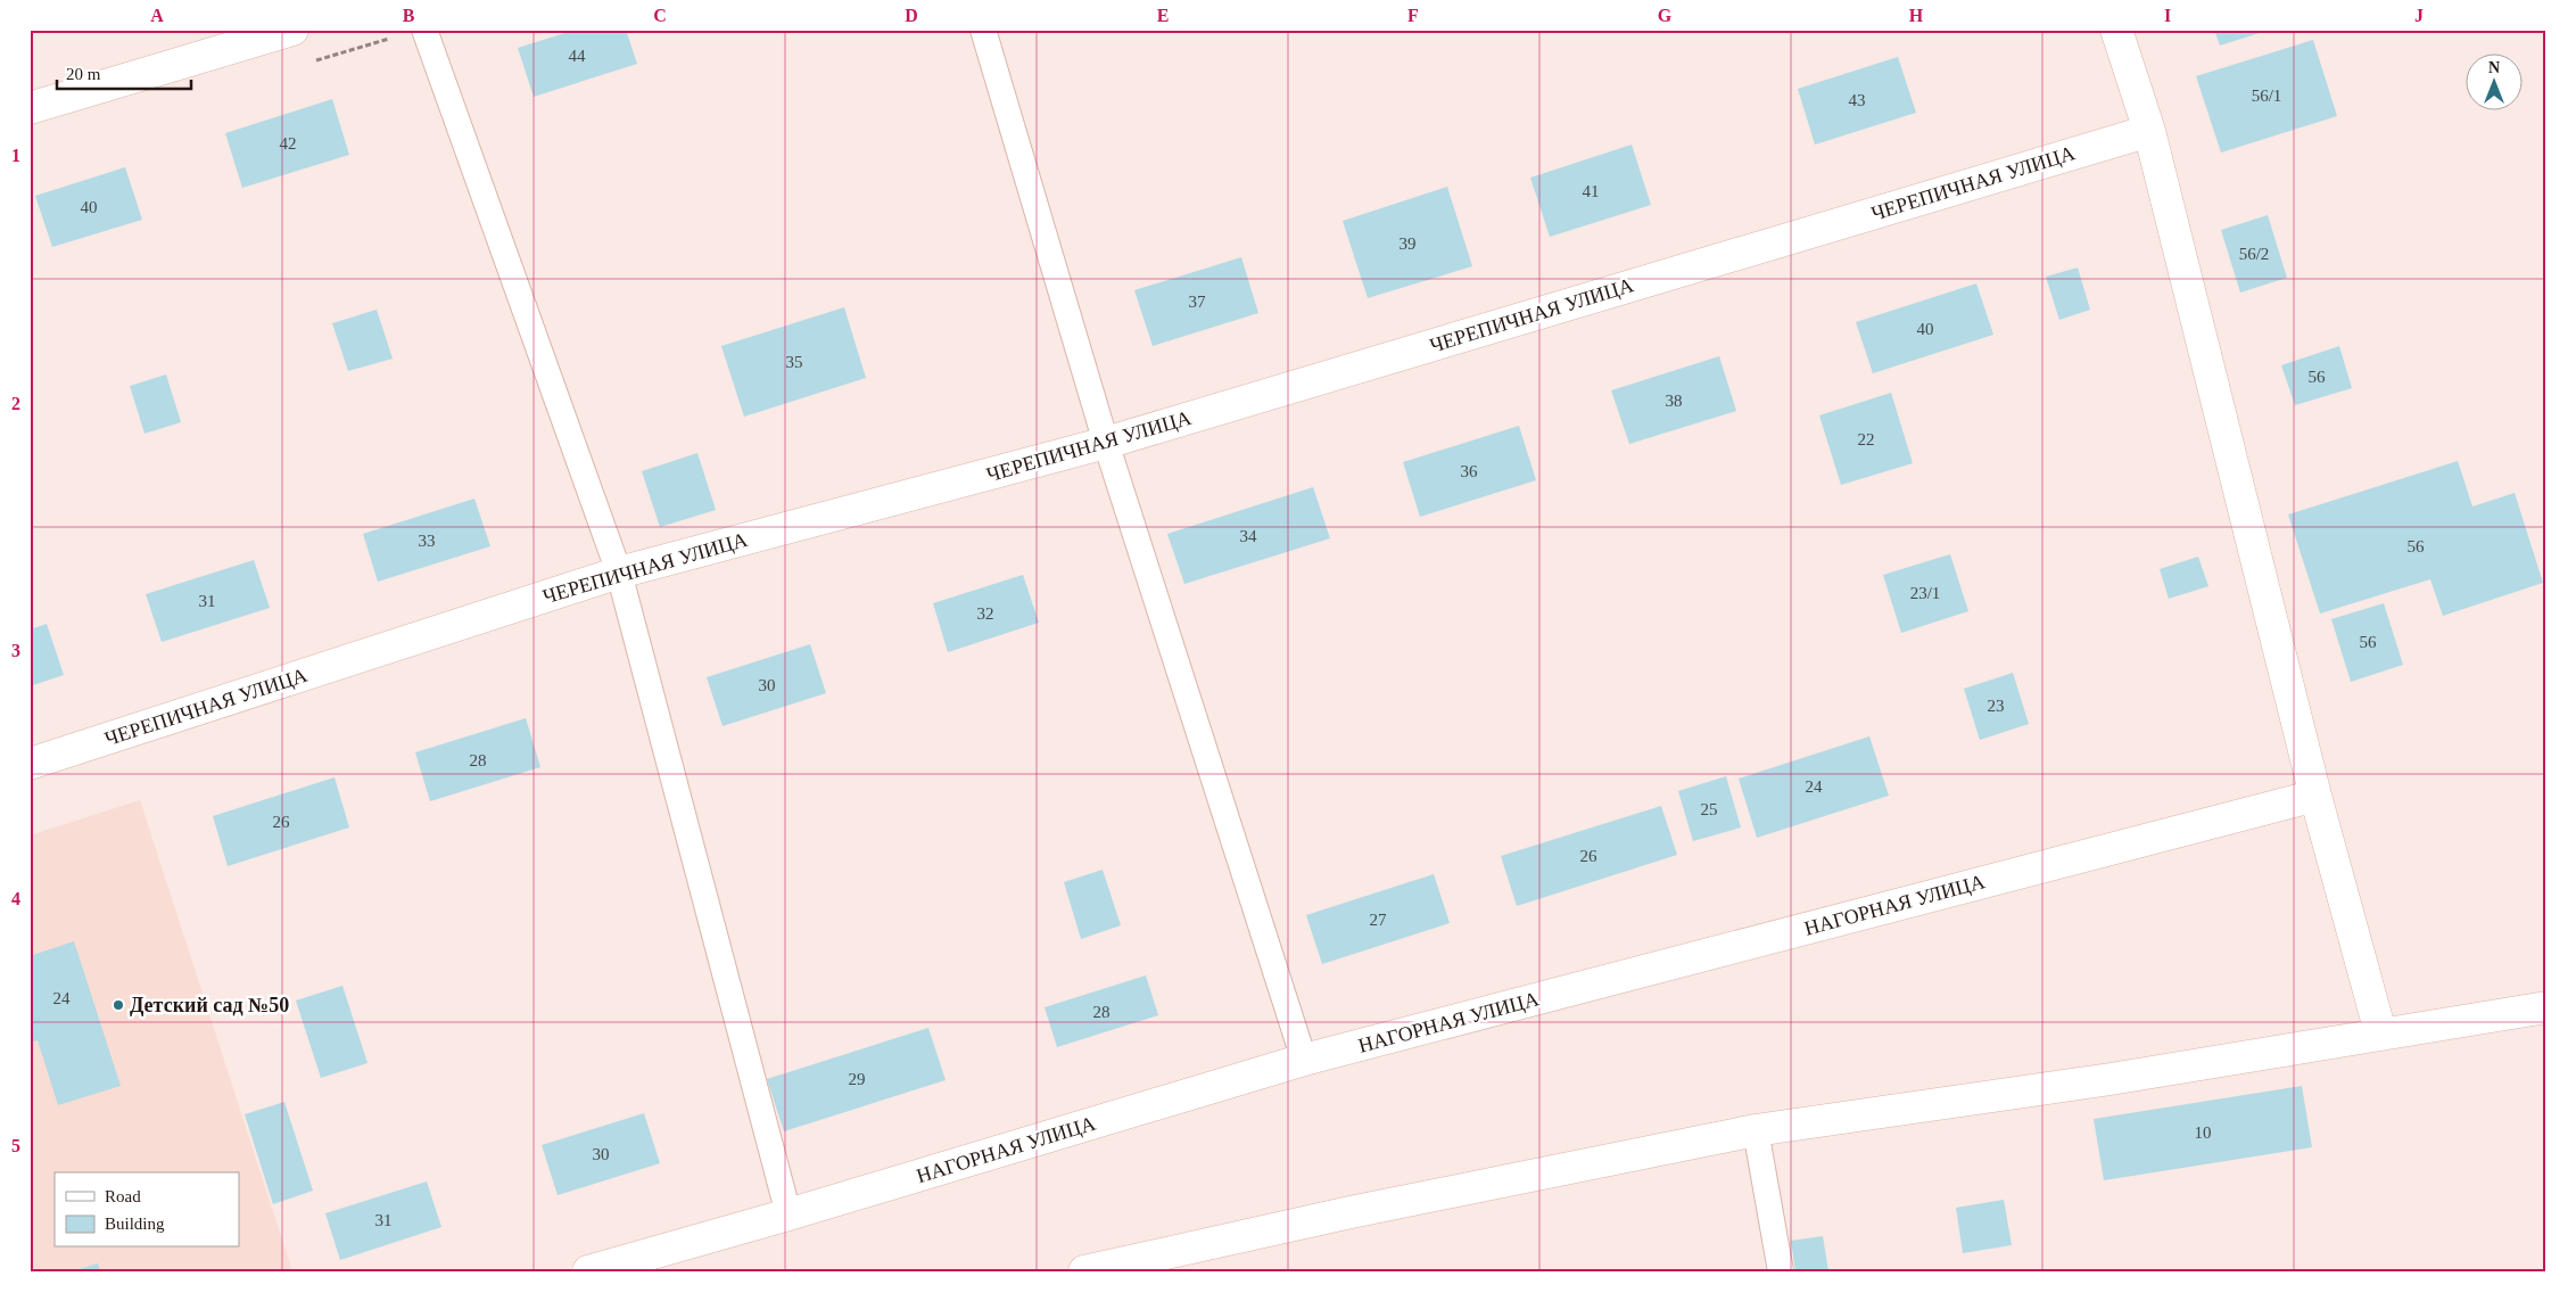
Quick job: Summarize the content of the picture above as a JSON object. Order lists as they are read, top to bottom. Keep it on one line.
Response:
{"streets":{"street":["ЧЕРЕПИЧНАЯ УЛИЦА","НАГОРНАЯ УЛИЦА"]},"places":["Детский сад №50"],"house_numbers":["44","56/1","43","42","41","40","39","56/2","37","40","35","56","38","22","36","34","33","56","23/1","31","32","56","30","23","28","24","25","26","26","27","24","28","29","10","30","31"],"legend":["Road","Building"],"scale_bar":"20 m","north":"top","grid":{"columns":["A","B","C","D","E","F","G","H","I","J"],"rows":["1","2","3","4","5"]}}
